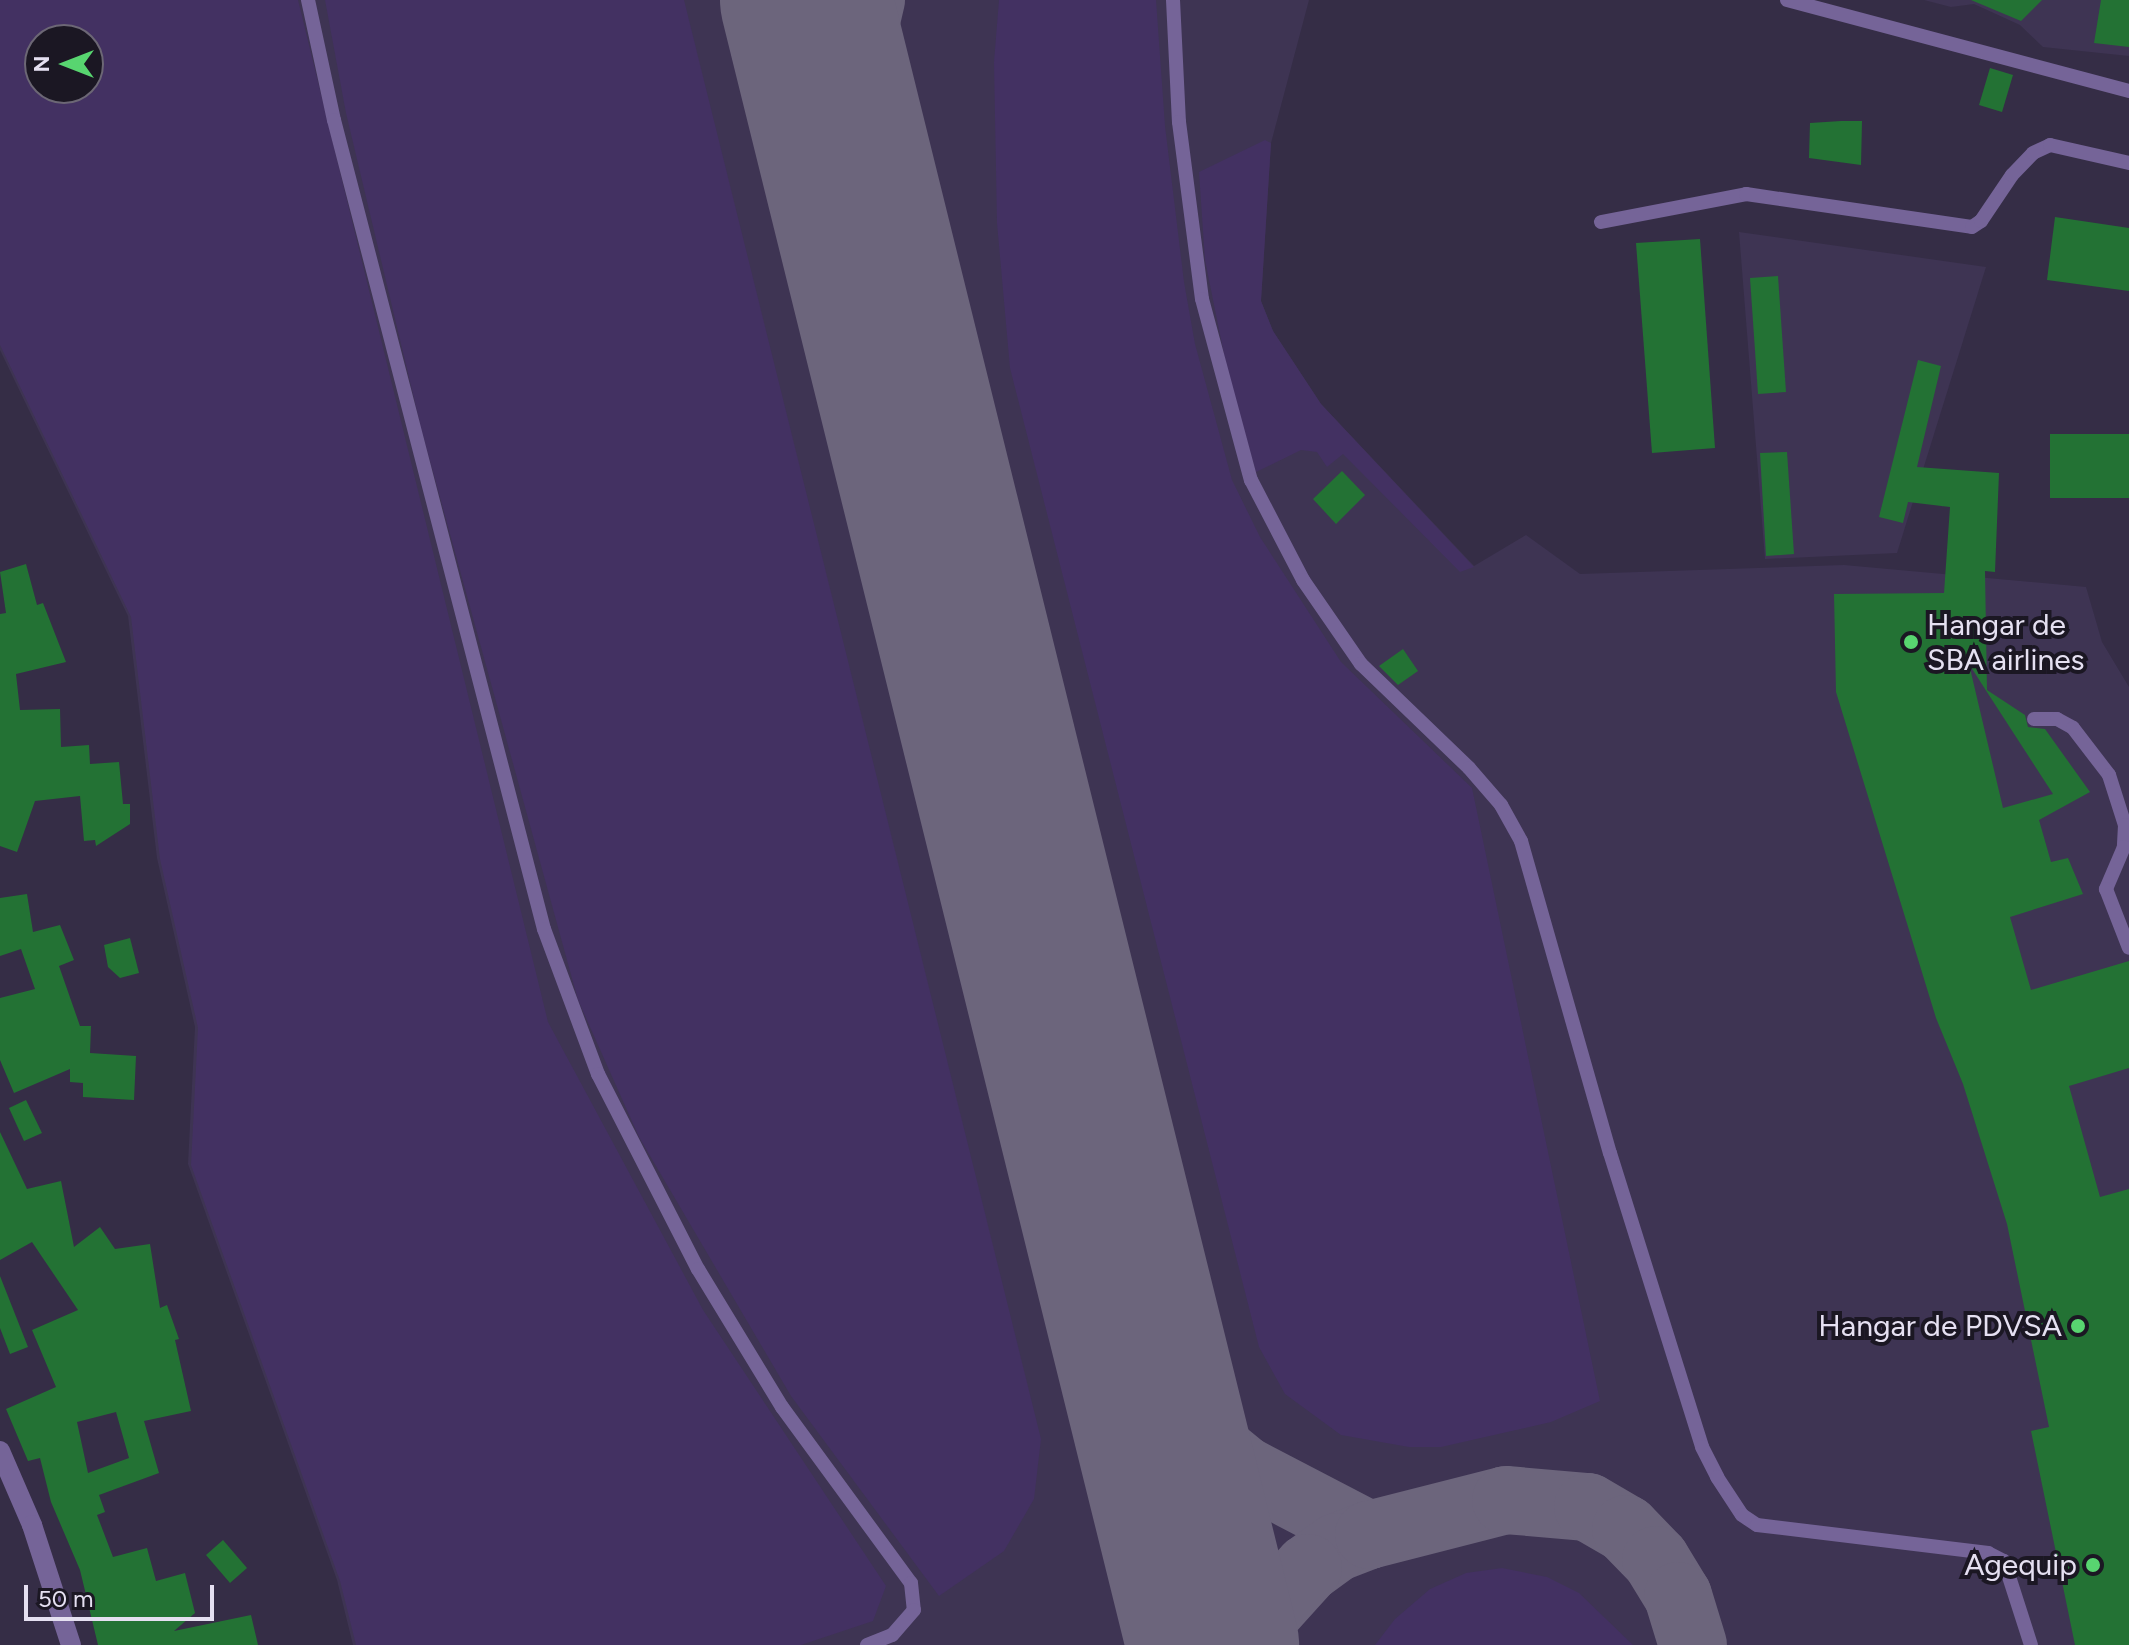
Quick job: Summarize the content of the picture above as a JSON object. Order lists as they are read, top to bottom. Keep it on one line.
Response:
{"places":["Hangar de SBA airlines","Hangar de PDVSA","Agequip"],"scale_bar":"50 m","north":"left"}
